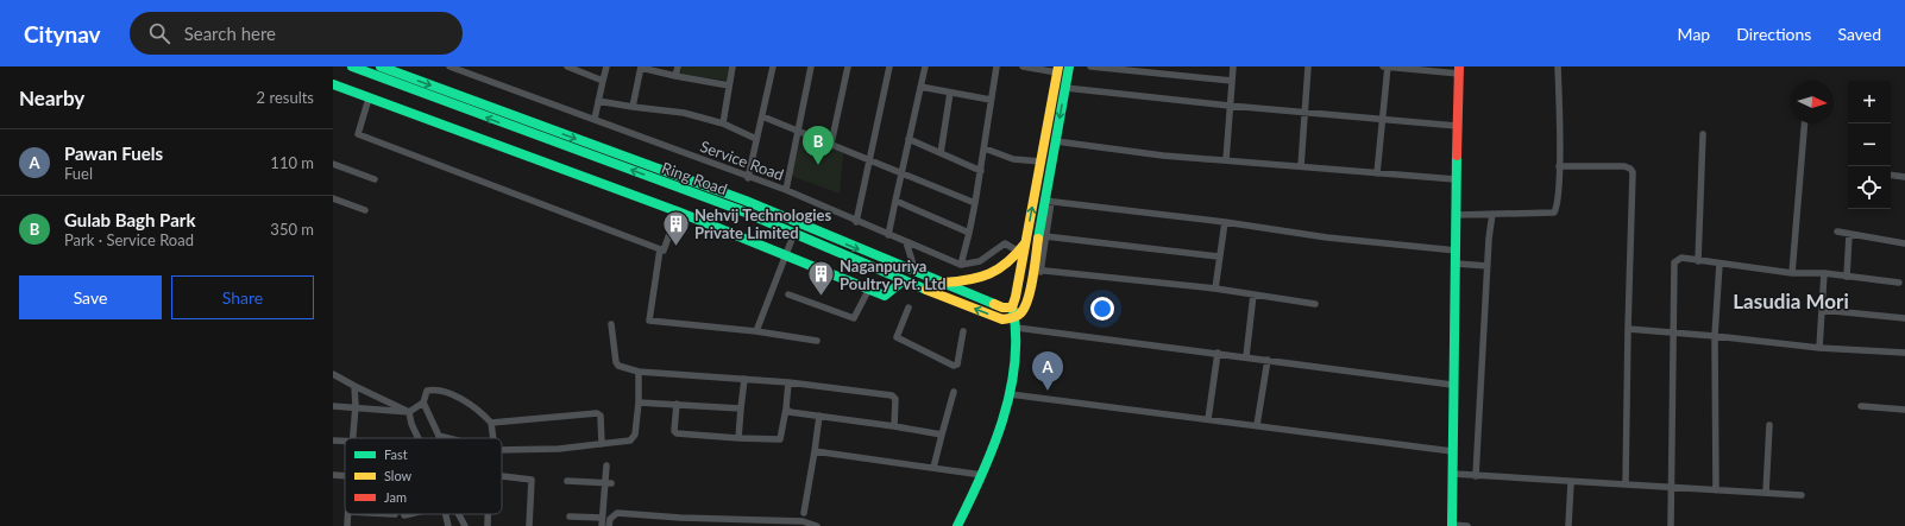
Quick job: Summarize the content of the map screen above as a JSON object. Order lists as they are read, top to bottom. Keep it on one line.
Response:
{"streets":{"main road":["Ring Road"],"street":["Service Road"]},"districts":["Lasudia Mori"],"places":{"building":["Nehvij Technologies Private Limited","Naganpuriya Poultry Pvt. Ltd"]},"legend":["Fast","Slow","Jam"],"north":"right","page":{"header":"Citynav","search":"Search here","nav":["Map","Directions","Saved"],"heading":["Nearby","2 results"],"map_buttons":["+","−"],"pins":["B","A"],"list":[{"mark":"A","name":"Pawan Fuels","note":"Fuel","value":"110 m"},{"mark":"B","name":"Gulab Bagh Park","note":"Park · Service Road","value":"350 m"}],"buttons":["Save","Share"]}}
